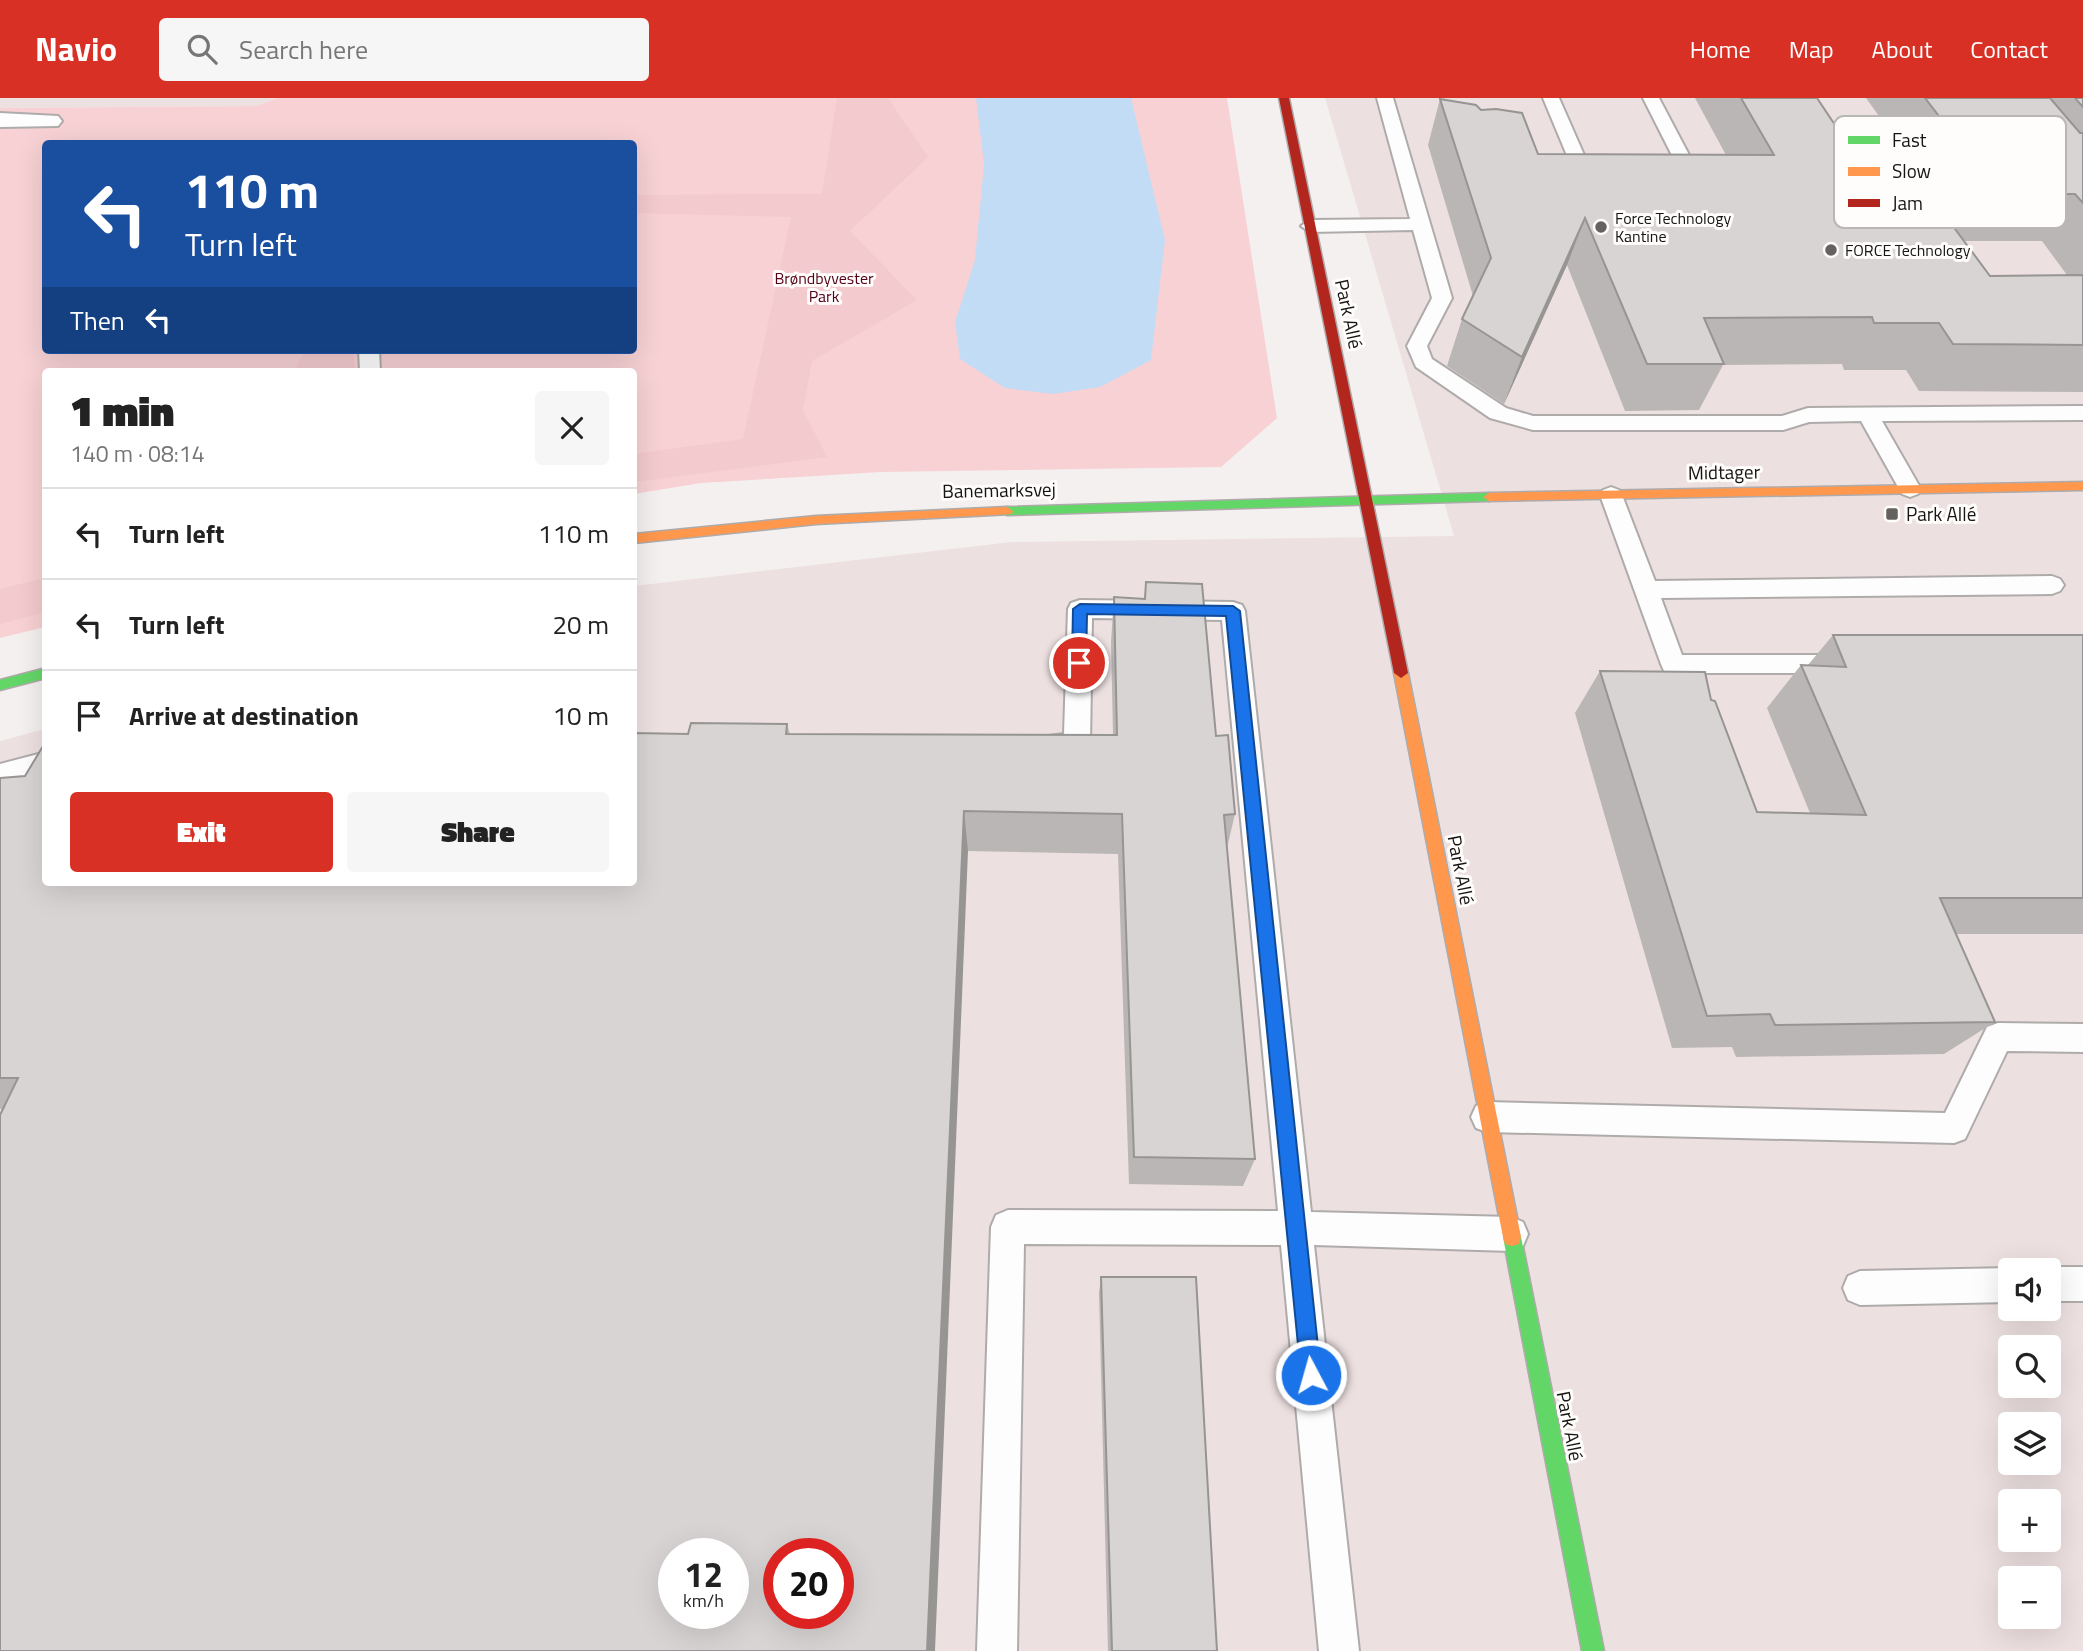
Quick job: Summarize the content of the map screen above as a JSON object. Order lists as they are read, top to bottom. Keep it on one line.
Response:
{"streets":{"street":["Park Allé","Midtager","Banemarksvej"]},"crossings":[["Park Allé","Midtager"],["Park Allé","Banemarksvej"],["Midtager","Banemarksvej"]],"parks":["Brøndbyvester Park"],"places":{"other":["Force Technology Kantine","FORCE Technology"],"transit":["Park Allé"]},"legend":["Fast","Slow","Jam"],"page":{"header":"Navio","search":"Search here","nav":["Home","Map","About","Contact"],"turn":["110 m","Turn left"],"then":"Then","heading":["1 min","140 m · 08:14"],"list":[{"name":"Turn left","value":"110 m"},{"name":"Turn left","value":"20 m"},{"name":"Arrive at destination","value":"10 m"}],"buttons":["Exit","Share"],"map_buttons":["+","−"],"speed":"12 km/h","limit":"20"}}
